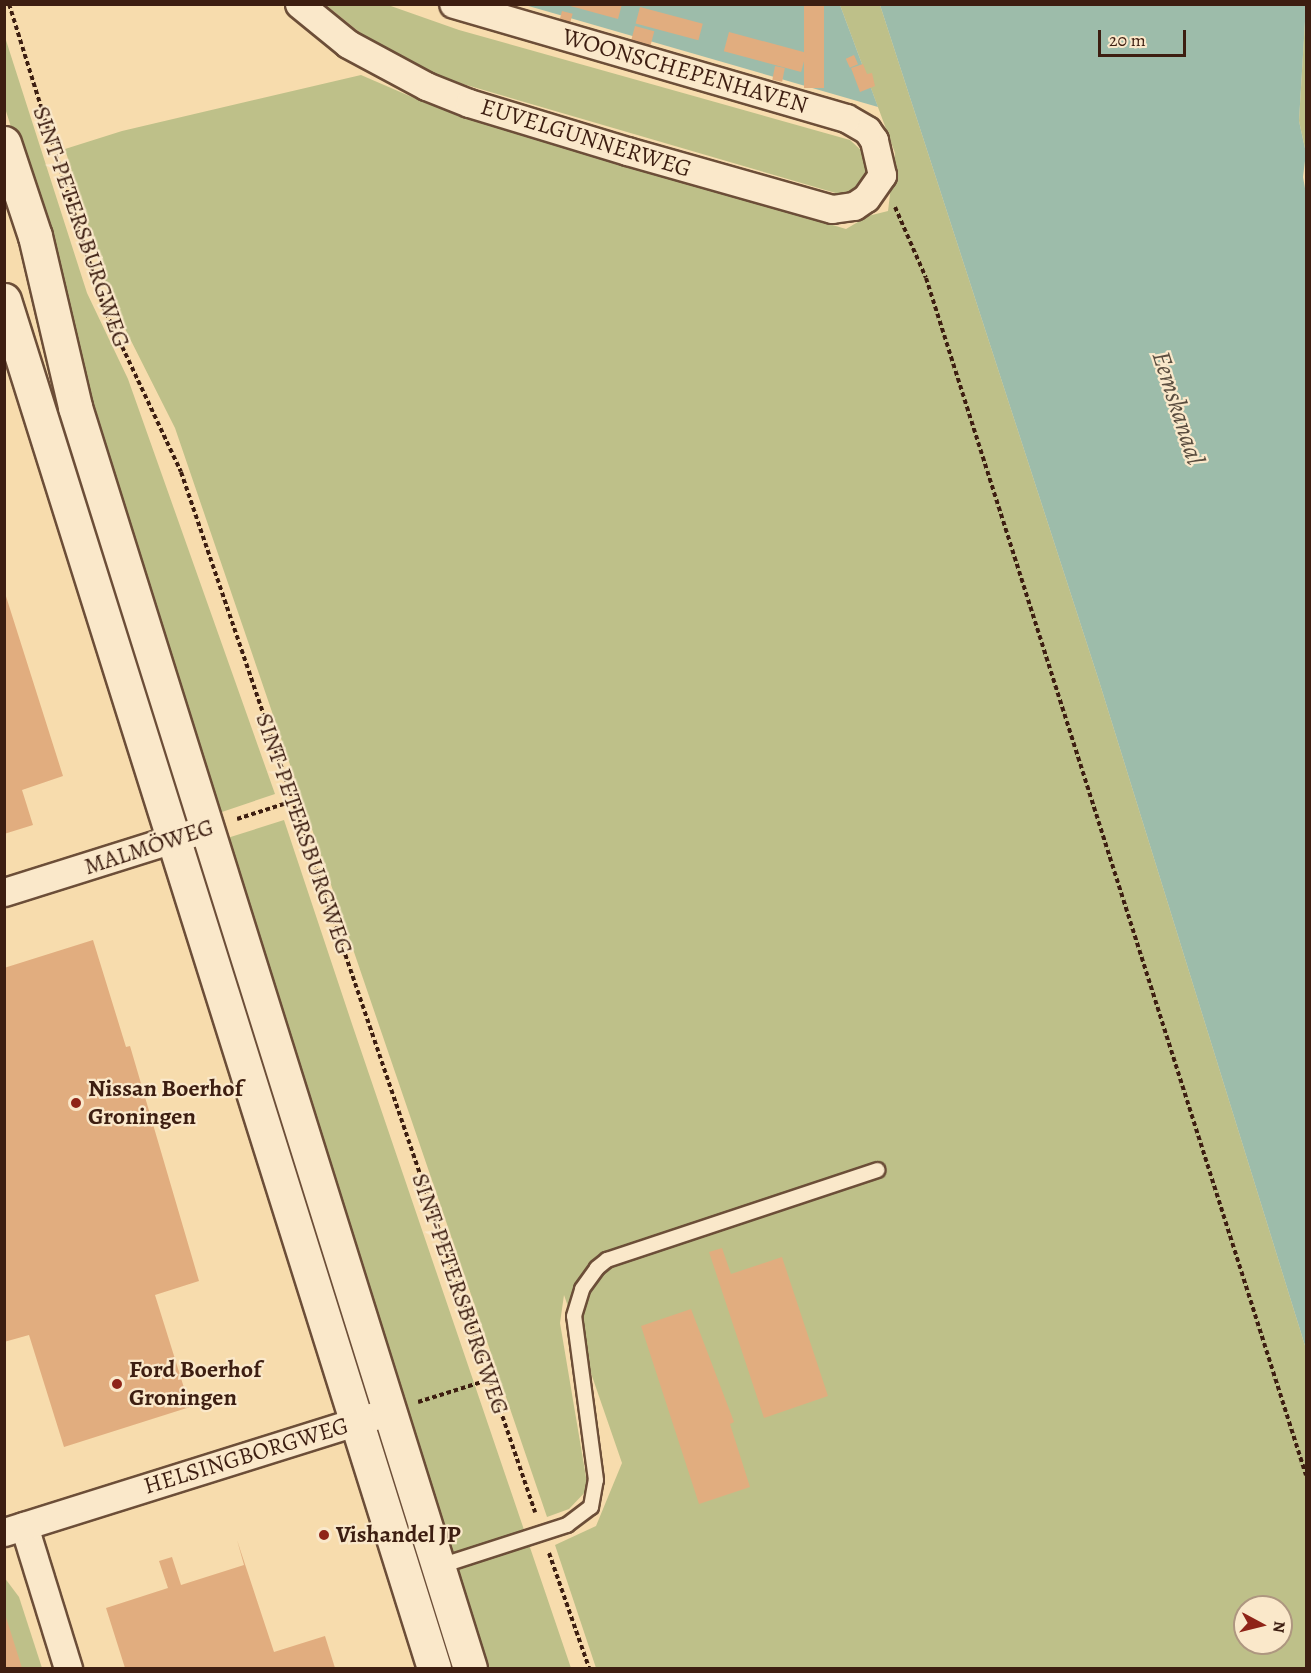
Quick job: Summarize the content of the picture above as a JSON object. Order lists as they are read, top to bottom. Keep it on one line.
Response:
{"streets":{"street":["WOONSCHEPENHAVEN","EUVELGUNNERWEG","SINT-PETERSBURGWEG","MALMÖWEG","HELSINGBORGWEG"]},"crossings":[["WOONSCHEPENHAVEN","EUVELGUNNERWEG"],["SINT-PETERSBURGWEG","MALMÖWEG"],["SINT-PETERSBURGWEG","HELSINGBORGWEG"]],"water":["Eemskanaal"],"places":["Nissan Boerhof Groningen","Ford Boerhof Groningen","Vishandel JP"],"scale_bar":"20 m","north":"right"}
